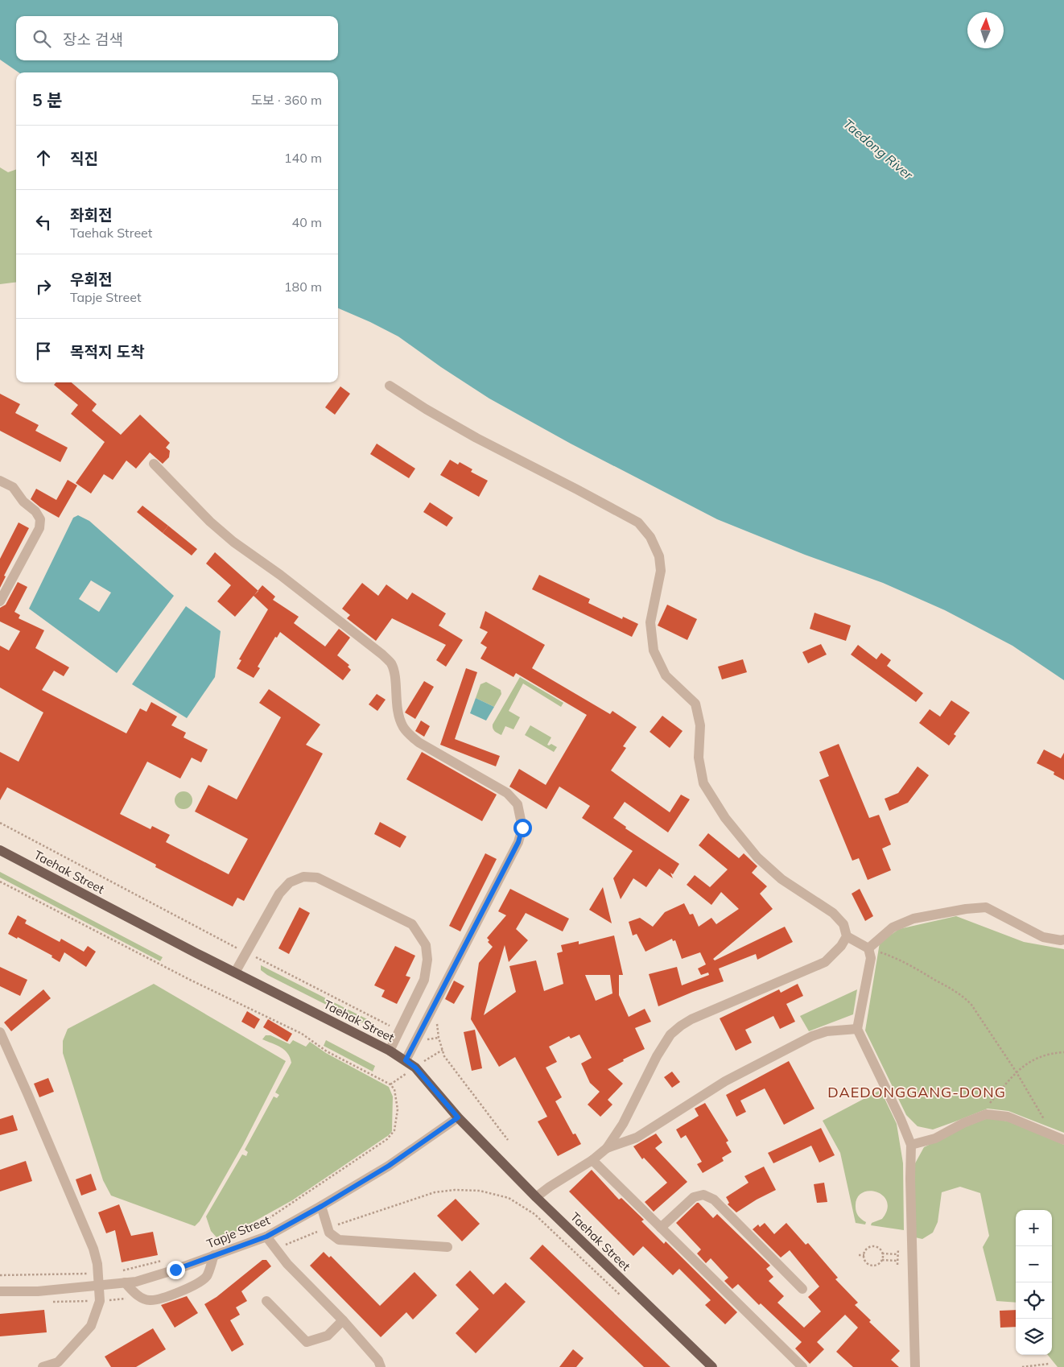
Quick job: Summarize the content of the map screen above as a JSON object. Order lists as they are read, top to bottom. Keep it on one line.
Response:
{"streets":{"main road":["Taehak Street"],"street":["Tapje Street"]},"crossings":[["Taehak Street","Tapje Street"]],"districts":["DAEDONGGANG-DONG"],"water":["Taedong River"],"north":"top","page":{"search":"장소 검색","heading":["5 분","도보 · 360 m"],"list":[["직진","140 m"],["좌회전","Taehak Street","40 m"],["우회전","Tapje Street","180 m"],"목적지 도착"],"map_buttons":["+","−"]}}
